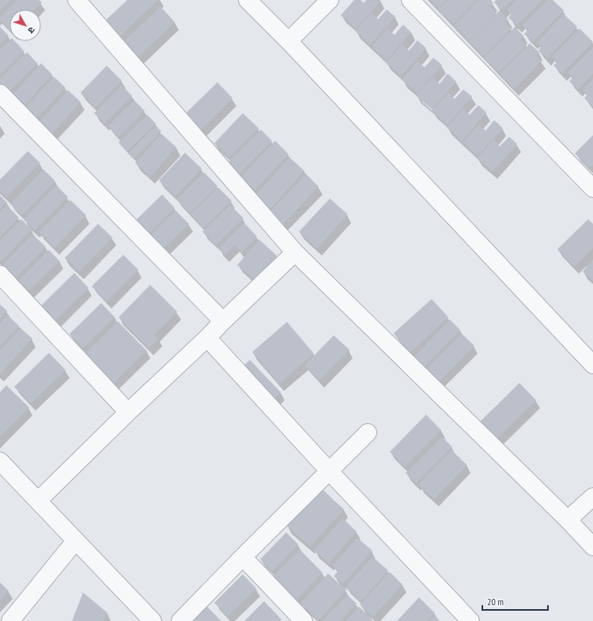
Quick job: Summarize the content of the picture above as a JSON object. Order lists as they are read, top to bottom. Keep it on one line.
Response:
{"scale_bar":"20 m","north":"bottom right"}
